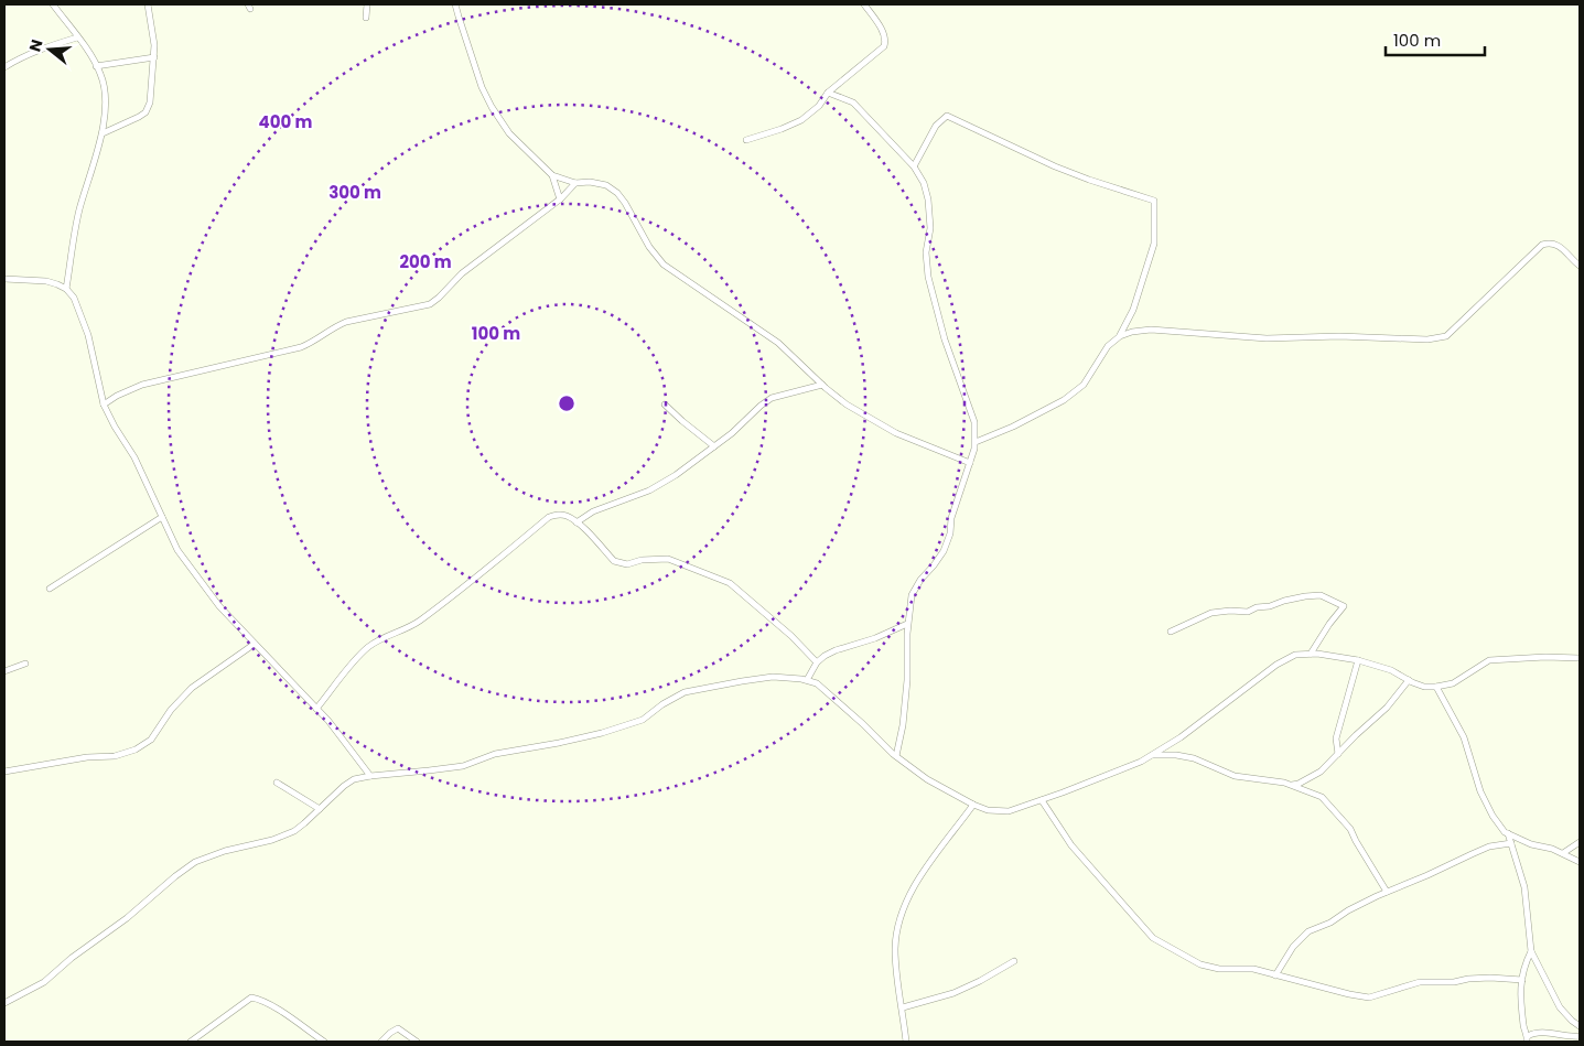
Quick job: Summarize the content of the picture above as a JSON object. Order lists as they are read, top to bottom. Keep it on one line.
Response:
{"scale_bar":"100 m","north":"left","rings":["400 m","300 m","200 m","100 m"]}
